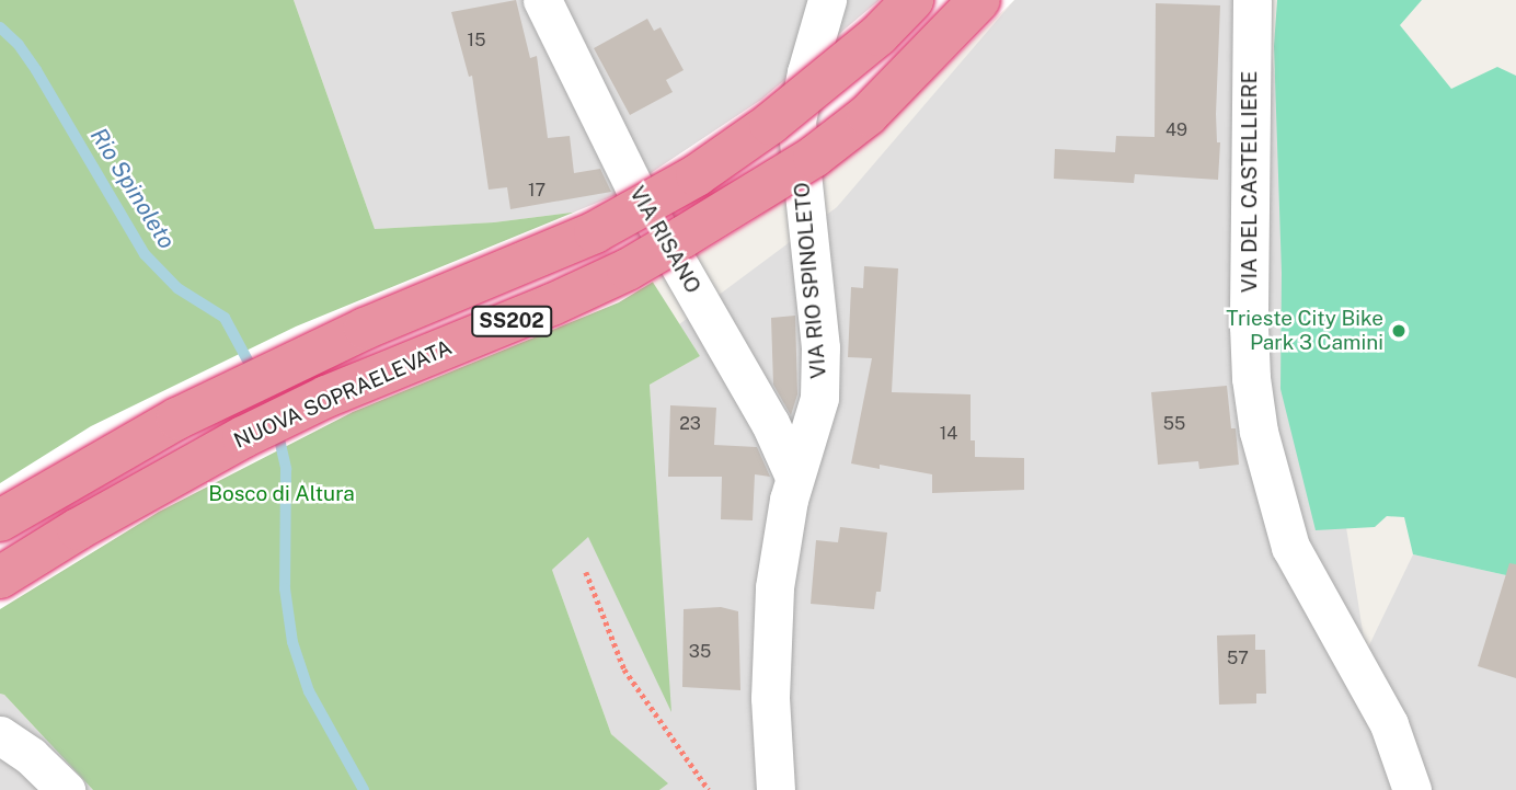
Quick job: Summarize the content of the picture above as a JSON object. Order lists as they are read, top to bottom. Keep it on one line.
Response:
{"streets":{"highway":["SS202","NUOVA SOPRAELEVATA"],"street":["VIA DEL CASTELLIERE","VIA RISANO","VIA RIO SPINOLETO"]},"crossings":[["VIA RISANO","VIA RIO SPINOLETO"]],"water":["Rio Spinoleto"],"parks":["Bosco di Altura"],"places":["Trieste City Bike Park 3 Camini"],"house_numbers":["15","49","17","23","55","14","35","57"]}
